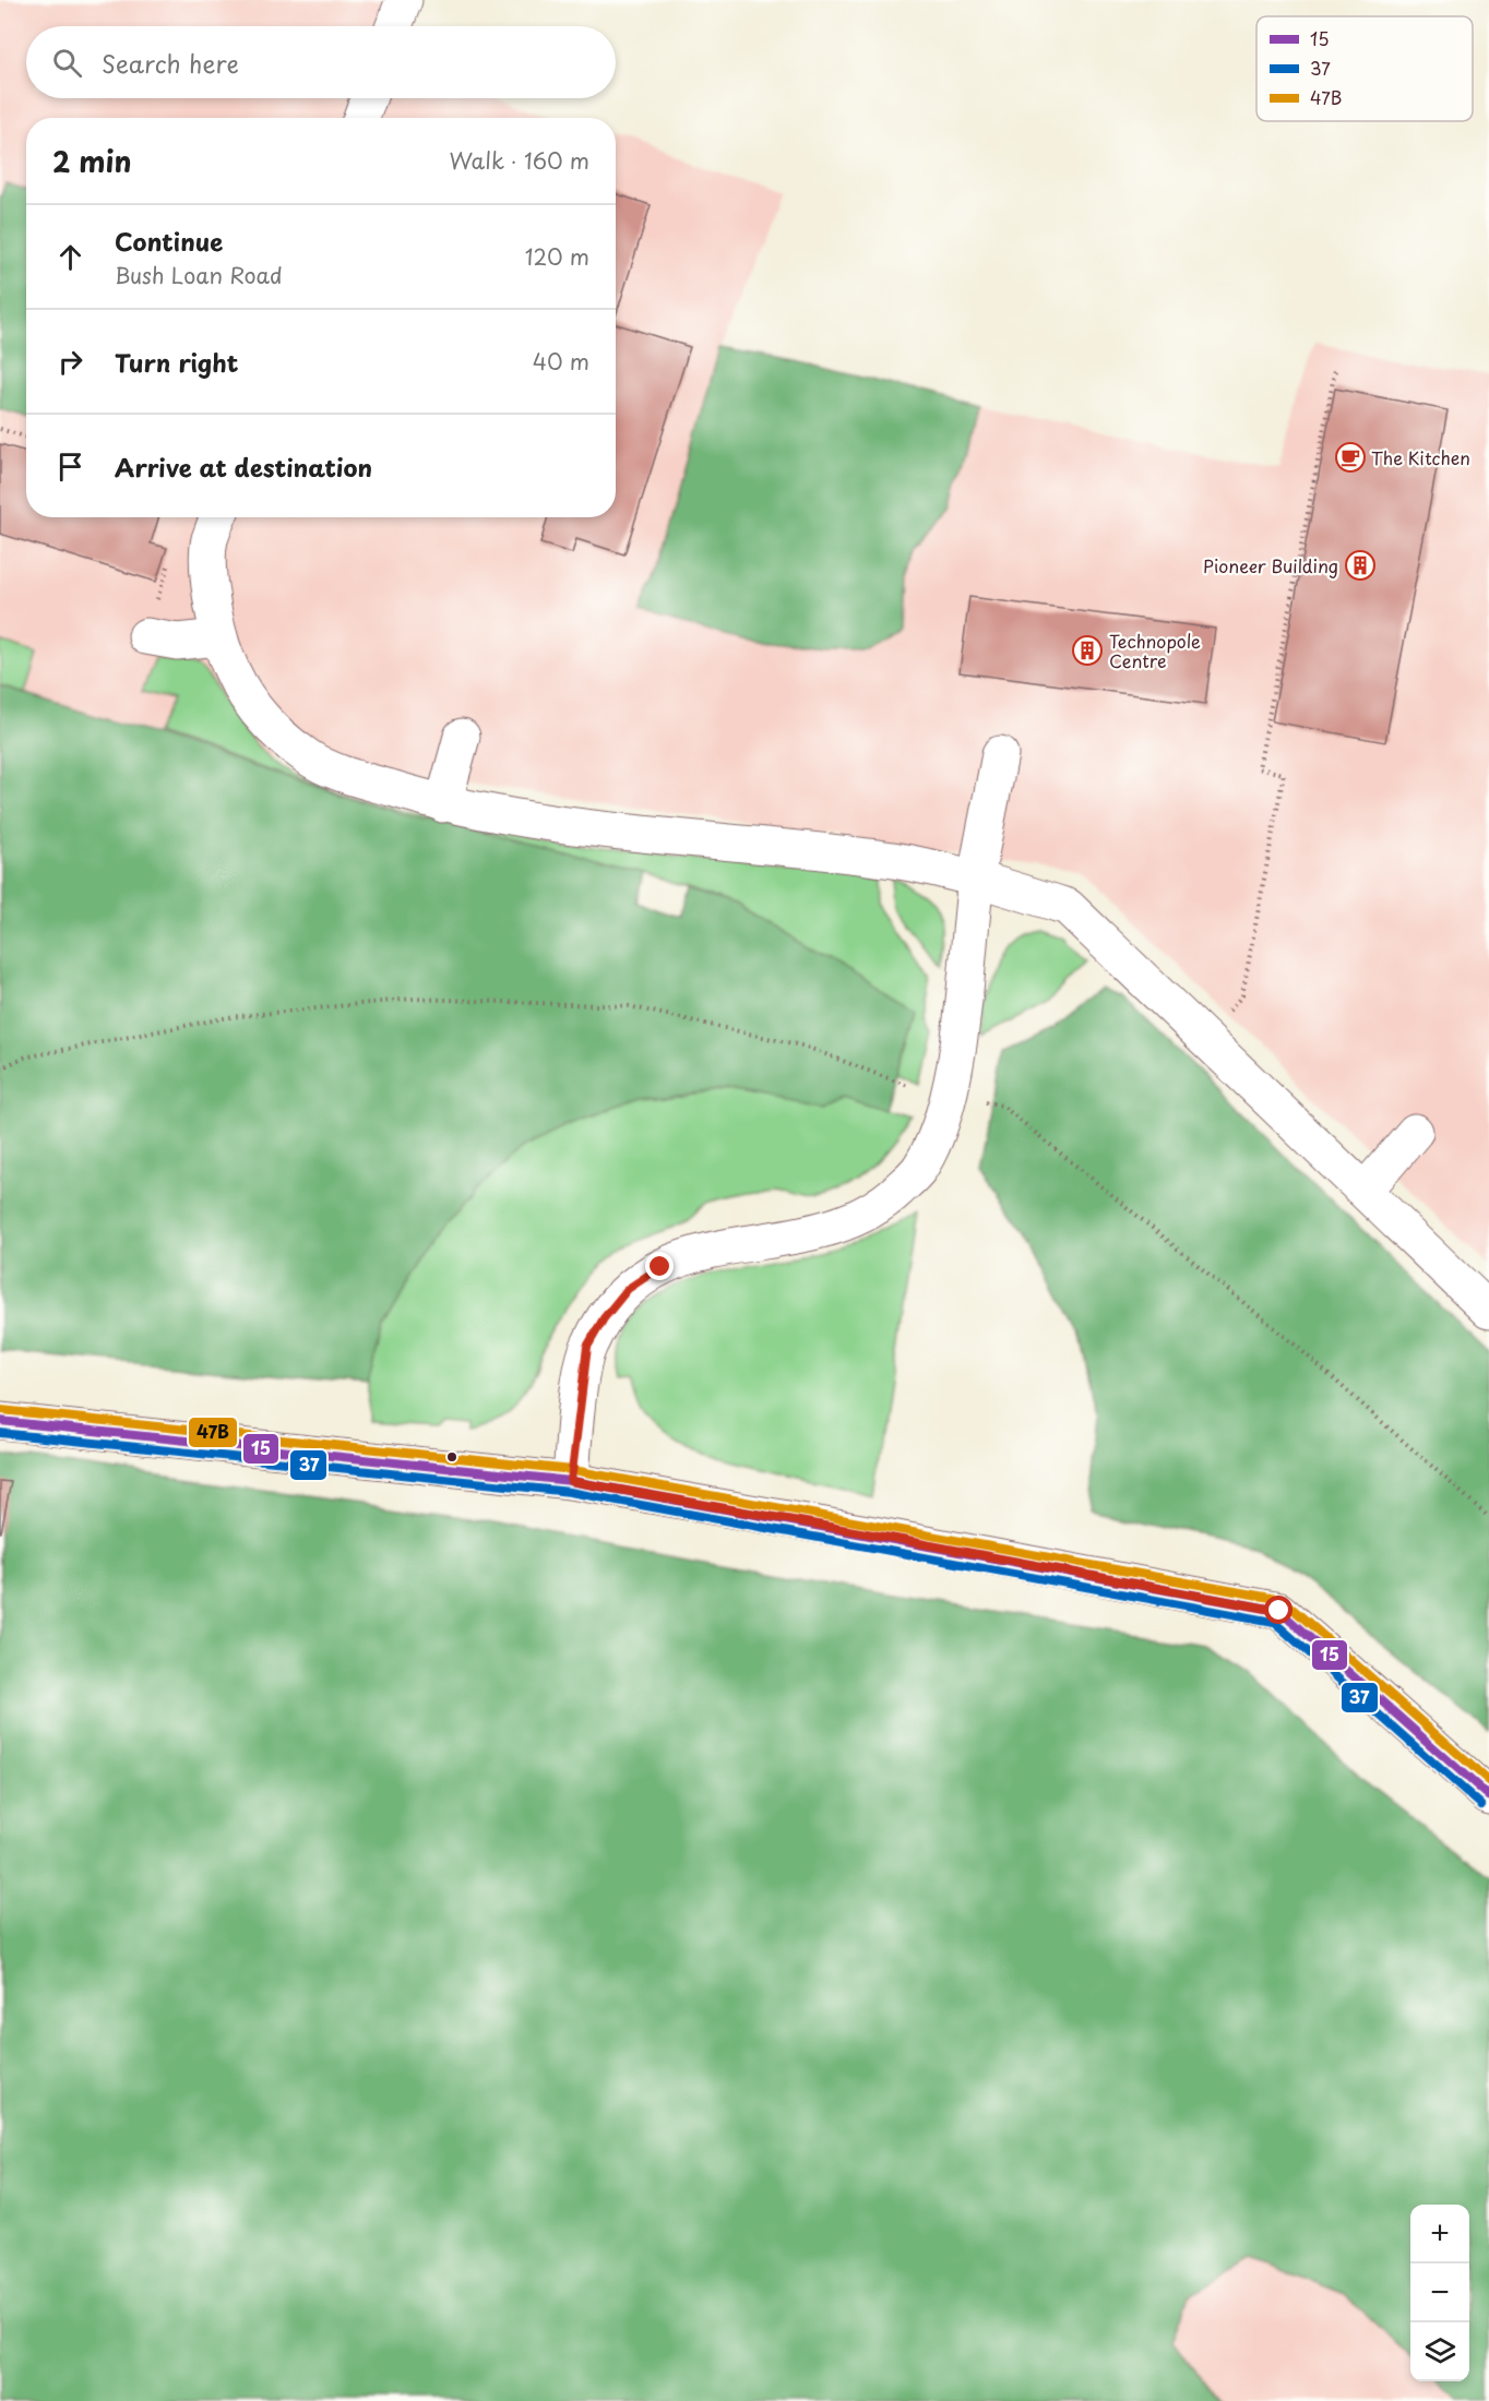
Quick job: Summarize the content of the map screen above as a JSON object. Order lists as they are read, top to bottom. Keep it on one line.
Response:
{"places":{"cafe":["The Kitchen"],"building":["Pioneer Building","Technopole Centre"]},"lines":["transit line 47B","transit line 15","transit line 37"],"legend":["15","37","47B"],"page":{"search":"Search here","heading":["2 min","Walk · 160 m"],"list":[["Continue","Bush Loan Road","120 m"],["Turn right","40 m"],"Arrive at destination"],"map_buttons":["+","−"]}}
